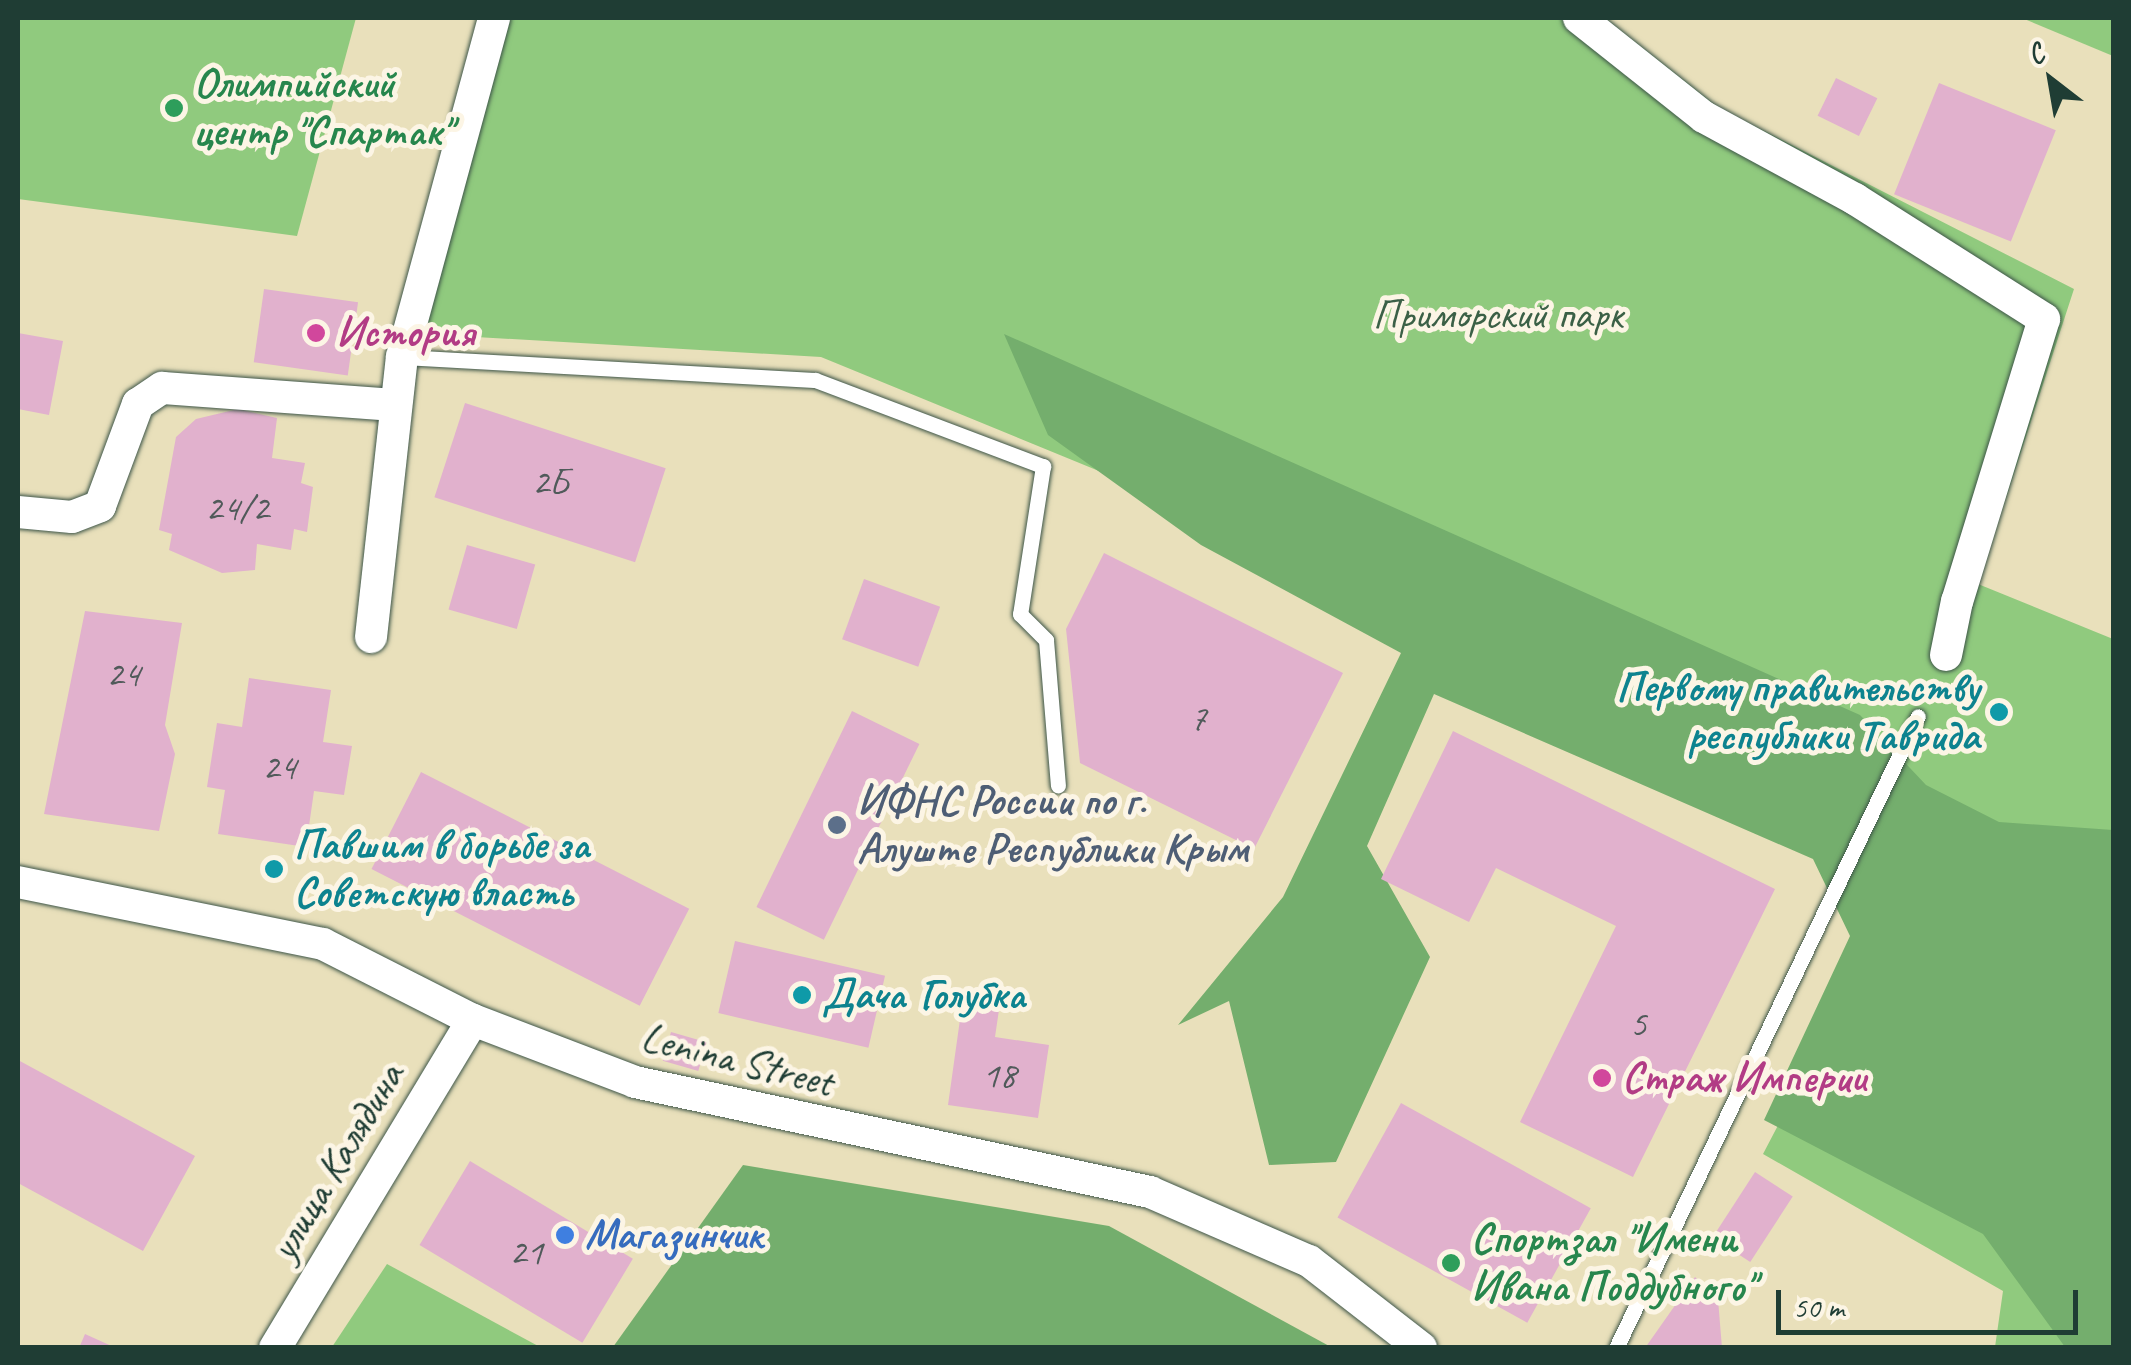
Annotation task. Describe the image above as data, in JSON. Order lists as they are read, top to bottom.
{
  "streets": {
    "street": ["Lenina Street", "улица Калядина"]
  },
  "crossings": [
    ["Lenina Street", "улица Калядина"]
  ],
  "parks": ["Приморский парк"],
  "places": [
    "Олимпийский центр \"Спартак\"",
    "История",
    "Первому правительству республики Таврида",
    "ИФНС России по г. Алуште Республики Крым",
    "Павшим в борьбе за Советскую власть",
    "Дача Голубка",
    "Страж Империи",
    "Магазинчик",
    "Спортзал \"Имени Ивана Поддубного\""
  ],
  "house_numbers": [
    "2Б",
    "24/2",
    "24",
    "7",
    "24",
    "5",
    "18",
    "21"
  ],
  "scale_bar": "50 m",
  "north": "top left"
}
